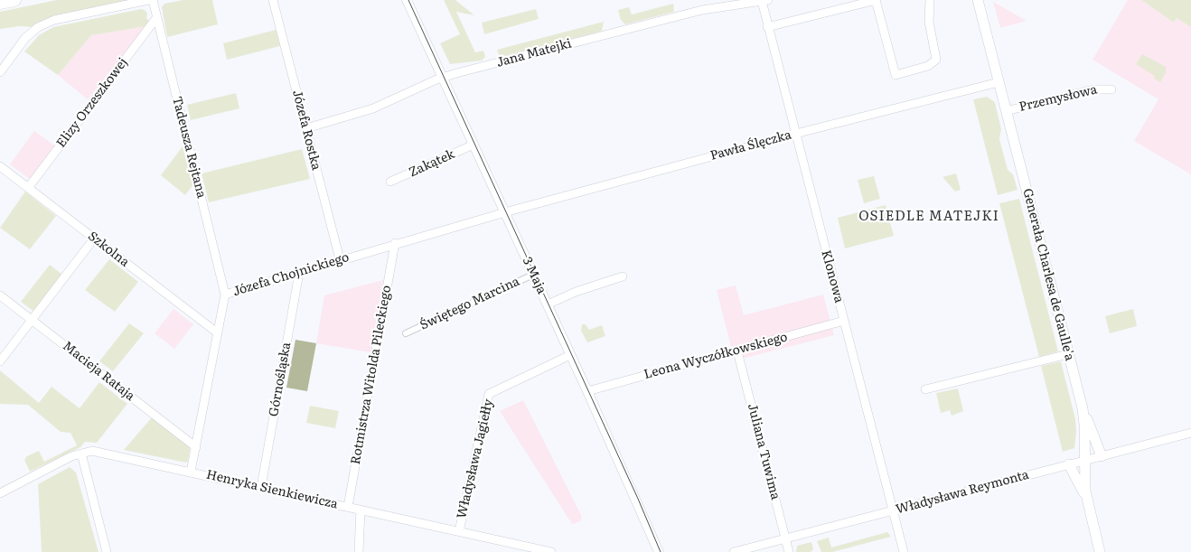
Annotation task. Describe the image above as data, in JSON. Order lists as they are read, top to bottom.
{
  "streets": {
    "main road": ["Generała Charlesa de Gaulle'a"],
    "street": [
      "Jana Matejki",
      "Przemysłowa",
      "Elizy Orzeszkowej",
      "Józefa Rostka",
      "Pawła Ślęczka",
      "Tadeusza Rejtana",
      "Zakątek",
      "Szkolna",
      "Józefa Chojnickiego",
      "3 Maja",
      "Klonowa",
      "Świętego Marcina",
      "Leona Wyczółkowskiego",
      "Macieja Rataja",
      "Rotmistrza Witolda Pileckiego",
      "Górnośląska",
      "Juliana Tuwima",
      "Władysława Jagiełły",
      "Henryka Sienkiewicza",
      "Władysława Reymonta"
    ]
  },
  "crossings": [
    ["Jana Matejki", "Józefa Rostka"],
    ["Jana Matejki", "3 Maja"],
    ["Jana Matejki", "Klonowa"],
    ["Przemysłowa", "Generała Charlesa de Gaulle'a"],
    ["Elizy Orzeszkowej", "Tadeusza Rejtana"],
    ["Elizy Orzeszkowej", "Szkolna"],
    ["Józefa Rostka", "Józefa Chojnickiego"],
    ["Pawła Ślęczka", "Józefa Chojnickiego"],
    ["Pawła Ślęczka", "Generała Charlesa de Gaulle'a"],
    ["Pawła Ślęczka", "3 Maja"],
    ["Pawła Ślęczka", "Klonowa"],
    ["Tadeusza Rejtana", "Józefa Chojnickiego"],
    ["Zakątek", "3 Maja"],
    ["Szkolna", "Józefa Chojnickiego"],
    ["Józefa Chojnickiego", "3 Maja"],
    ["Józefa Chojnickiego", "Macieja Rataja"],
    ["Józefa Chojnickiego", "Rotmistrza Witolda Pileckiego"],
    ["Józefa Chojnickiego", "Górnośląska"],
    ["Józefa Chojnickiego", "Henryka Sienkiewicza"],
    ["Generała Charlesa de Gaulle'a", "Władysława Reymonta"],
    ["3 Maja", "Świętego Marcina"],
    ["3 Maja", "Leona Wyczółkowskiego"],
    ["3 Maja", "Władysława Jagiełły"],
    ["Klonowa", "Leona Wyczółkowskiego"],
    ["Klonowa", "Władysława Reymonta"],
    ["Leona Wyczółkowskiego", "Juliana Tuwima"],
    ["Rotmistrza Witolda Pileckiego", "Henryka Sienkiewicza"],
    ["Górnośląska", "Henryka Sienkiewicza"],
    ["Juliana Tuwima", "Władysława Reymonta"],
    ["Władysława Jagiełły", "Henryka Sienkiewicza"]
  ],
  "districts": ["OSIEDLE MATEJKI"]
}
